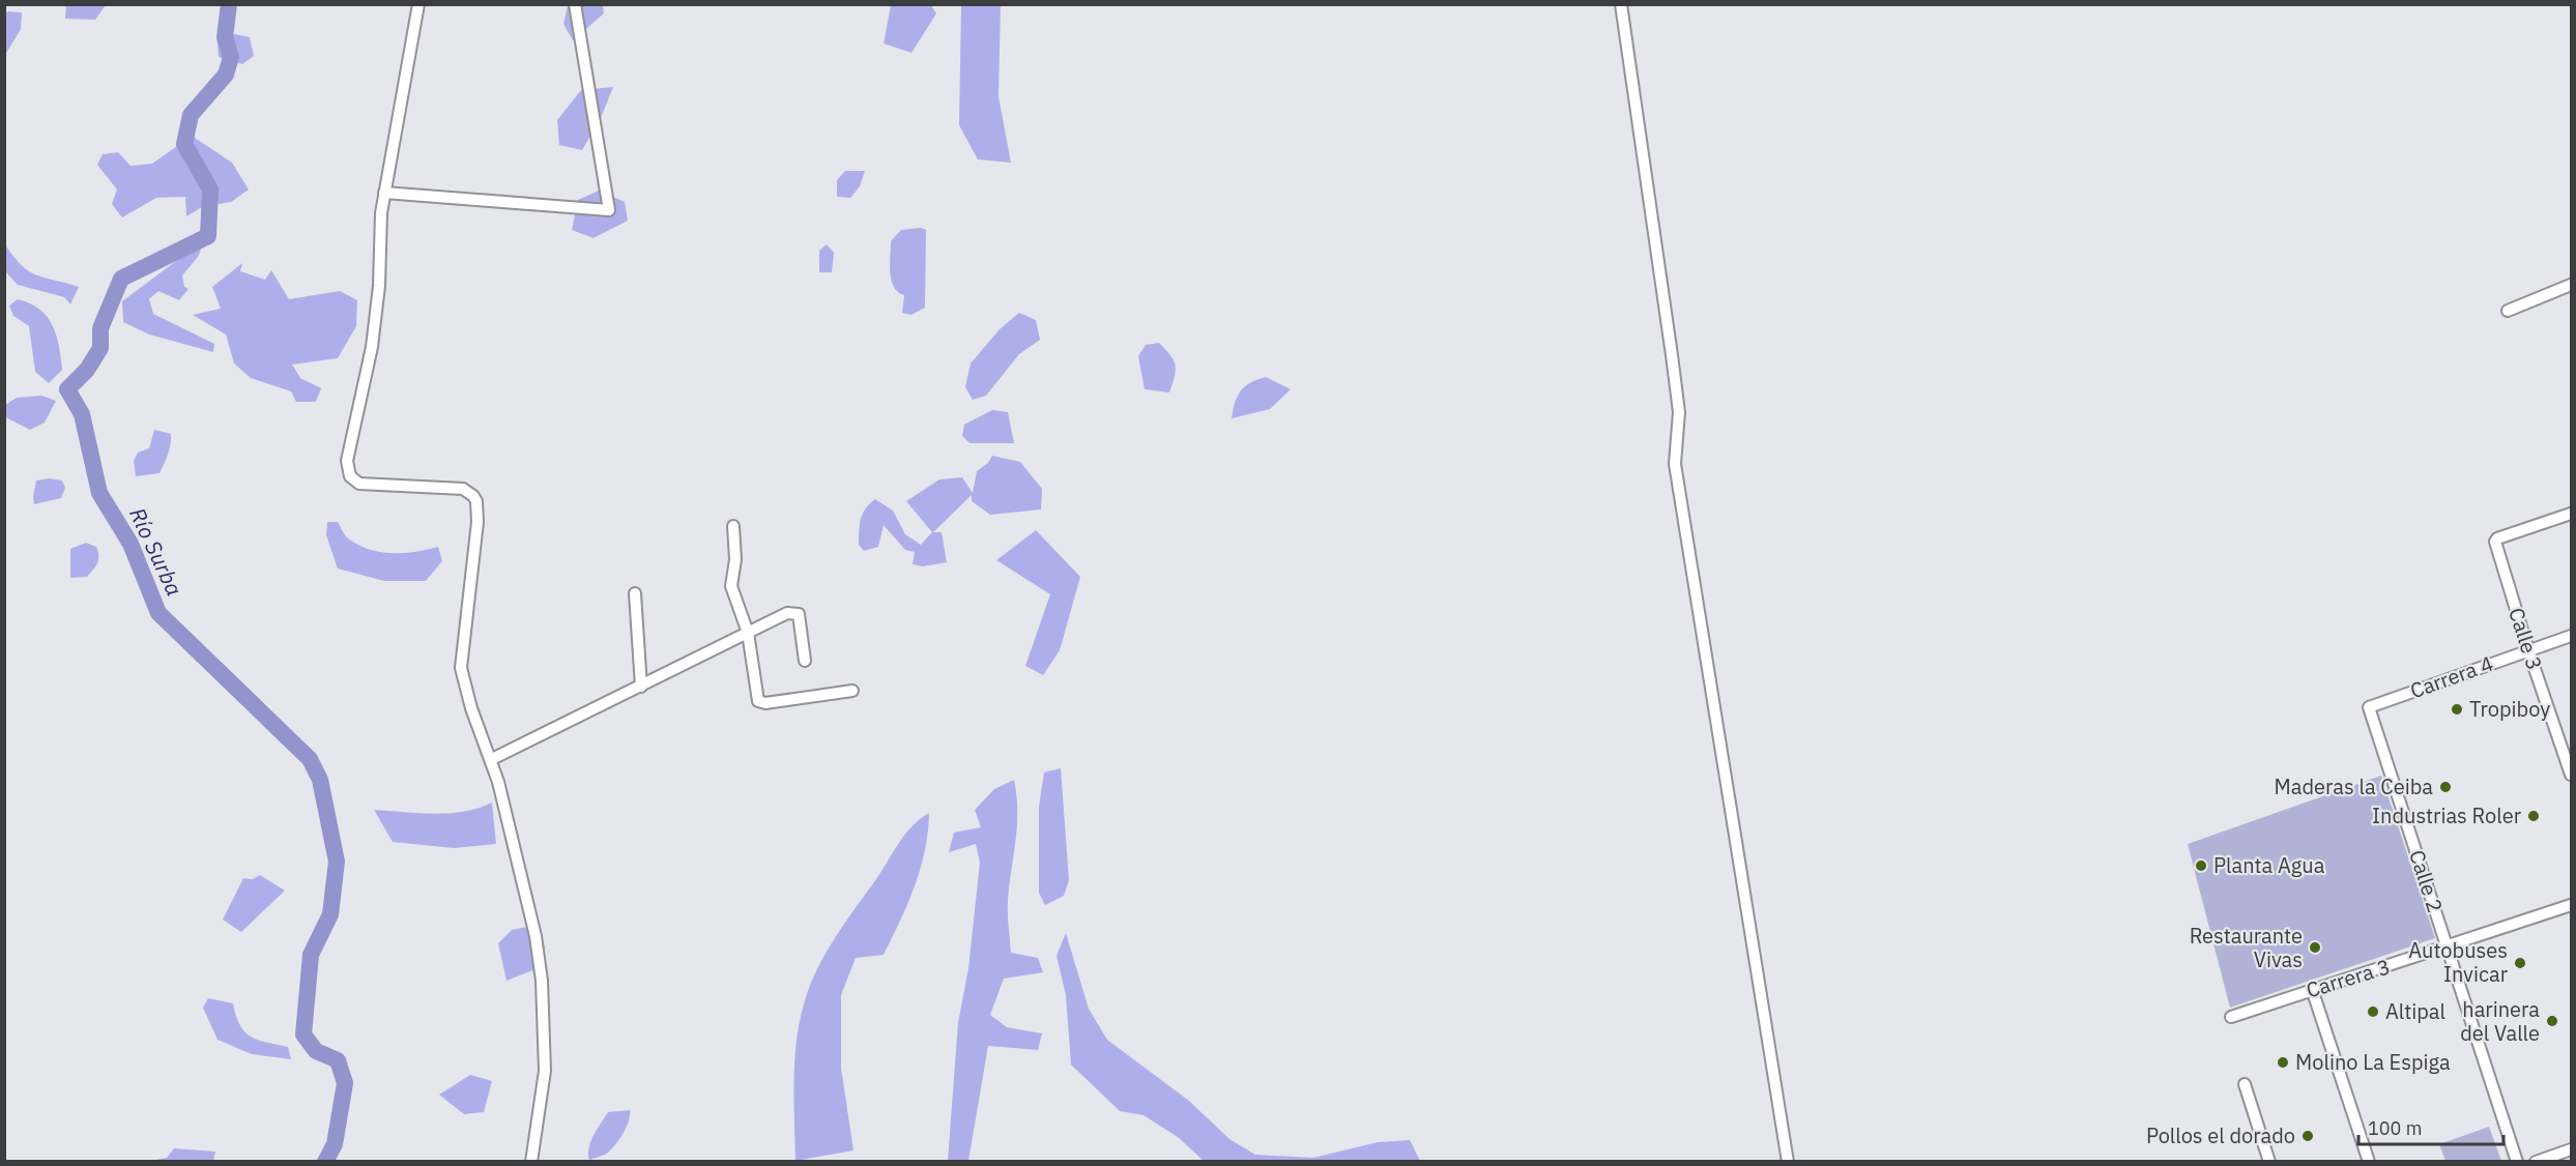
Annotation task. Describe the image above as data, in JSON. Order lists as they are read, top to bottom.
{
  "streets": {
    "street": [
      "Calle 3",
      "Carrera 4",
      "Calle 2",
      "Carrera 3"
    ]
  },
  "crossings": [
    ["Calle 3", "Carrera 4"],
    ["Carrera 4", "Calle 2"],
    ["Calle 2", "Carrera 3"]
  ],
  "water": ["Río Surba"],
  "places": [
    "Tropiboy",
    "Maderas la Ceiba",
    "Industrias Roler",
    "Planta Agua",
    "Restaurante Vivas",
    "Autobuses Invicar",
    "Altipal",
    "harinera del Valle",
    "Molino La Espiga",
    "Pollos el dorado"
  ],
  "scale_bar": "100 m"
}
